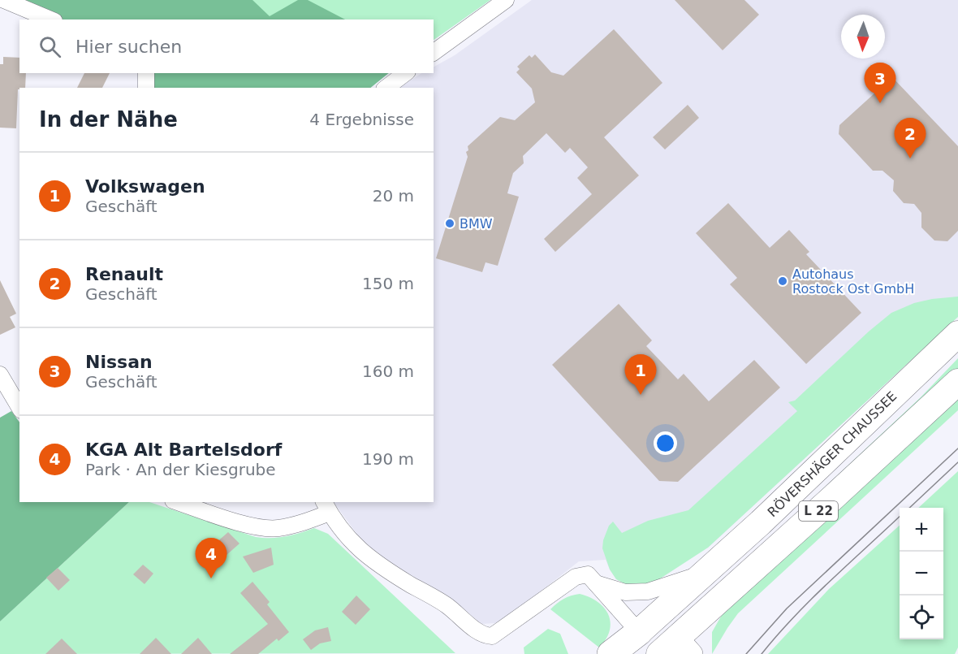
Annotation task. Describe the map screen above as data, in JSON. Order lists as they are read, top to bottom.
{
  "streets": {
    "highway": ["RÖVERSHÄGER CHAUSSEE", "L 22"]
  },
  "crossings": [
    ["RÖVERSHÄGER CHAUSSEE", "L 22"]
  ],
  "places": ["BMW", "Autohaus Rostock Ost GmbH"],
  "north": "bottom",
  "page": {
    "search": "Hier suchen",
    "pins": [
      "3",
      "2",
      "1",
      "4"
    ],
    "heading": ["In der Nähe", "4 Ergebnisse"],
    "list": [
      {
        "mark": "1",
        "name": "Volkswagen",
        "note": "Geschäft",
        "value": "20 m"
      },
      {
        "mark": "2",
        "name": "Renault",
        "note": "Geschäft",
        "value": "150 m"
      },
      {
        "mark": "3",
        "name": "Nissan",
        "note": "Geschäft",
        "value": "160 m"
      },
      {
        "mark": "4",
        "name": "KGA Alt Bartelsdorf",
        "note": "Park · An der Kiesgrube",
        "value": "190 m"
      }
    ],
    "map_buttons": ["+", "−"]
  }
}
